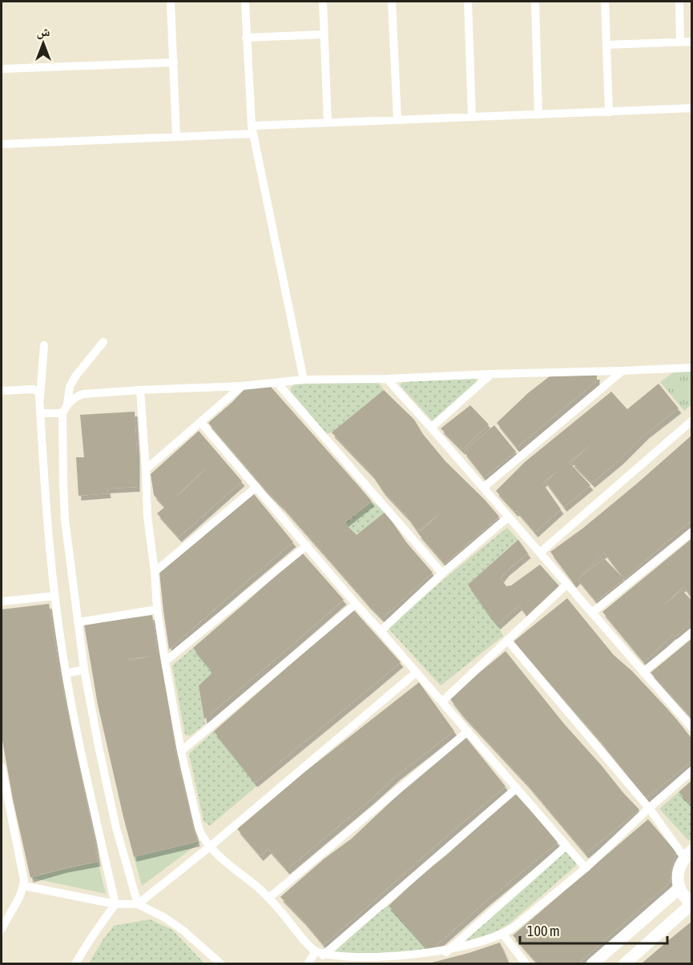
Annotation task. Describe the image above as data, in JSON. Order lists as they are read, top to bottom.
{
  "scale_bar": "100 m",
  "north": "top"
}
